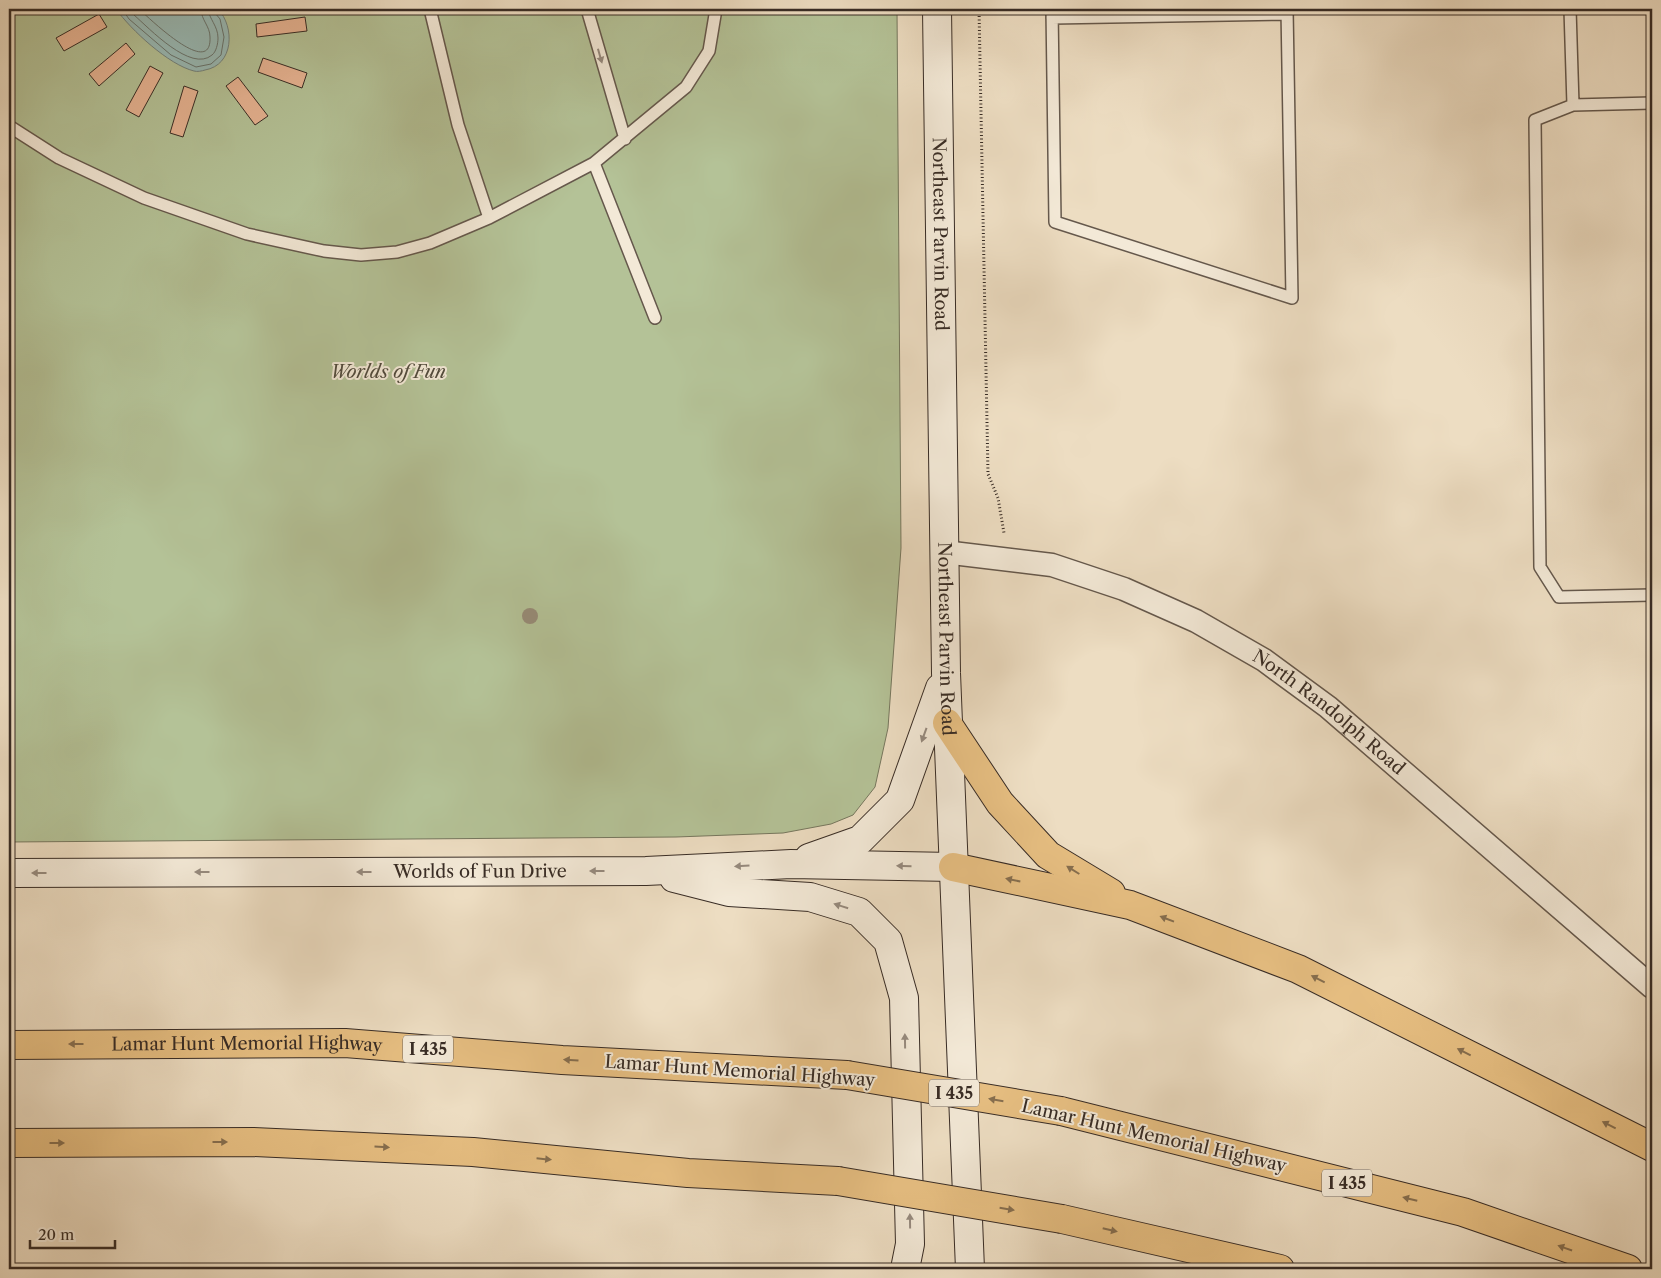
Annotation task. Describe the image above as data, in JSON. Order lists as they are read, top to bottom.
{
  "streets": {
    "highway": ["Lamar Hunt Memorial Highway", "I 435"],
    "main road": ["Northeast Parvin Road", "Worlds of Fun Drive"],
    "street": ["North Randolph Road"]
  },
  "crossings": [
    ["Northeast Parvin Road", "North Randolph Road"],
    ["Northeast Parvin Road", "Worlds of Fun Drive"]
  ],
  "one_way": ["Worlds of Fun Drive"],
  "parks": ["Worlds of Fun"],
  "scale_bar": "20 m"
}
